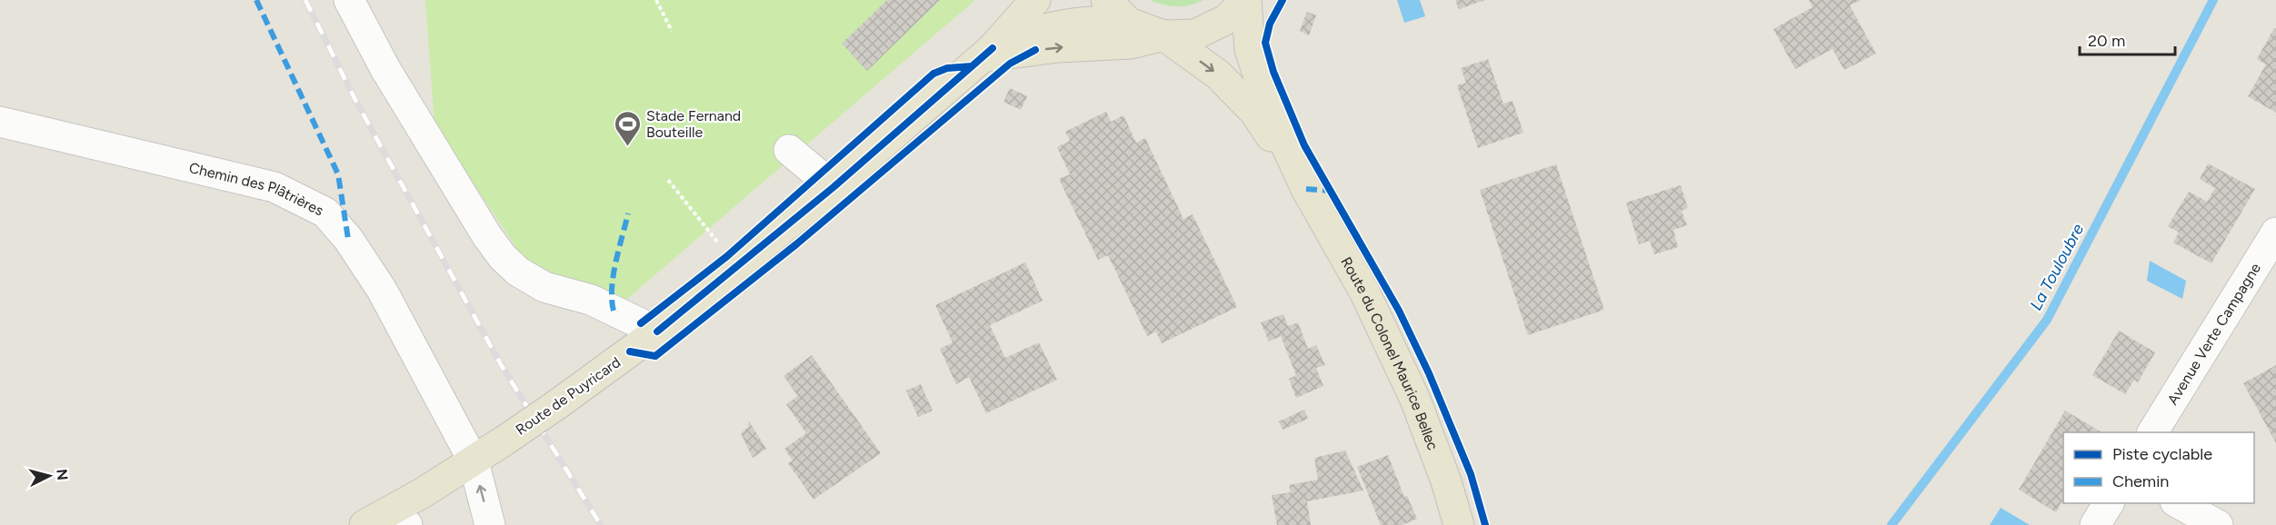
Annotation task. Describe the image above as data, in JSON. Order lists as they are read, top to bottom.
{
  "streets": {
    "main road": ["Route du Colonel Maurice Bellec", "Route de Puyricard"],
    "street": ["Chemin des Plâtrières", "Avenue Verte Campagne"]
  },
  "crossings": [
    ["Chemin des Plâtrières", "Route de Puyricard"]
  ],
  "water": ["La Touloubre"],
  "places": {
    "sports": ["Stade Fernand Bouteille"]
  },
  "legend": ["Piste cyclable", "Chemin"],
  "scale_bar": "20 m",
  "north": "right"
}
